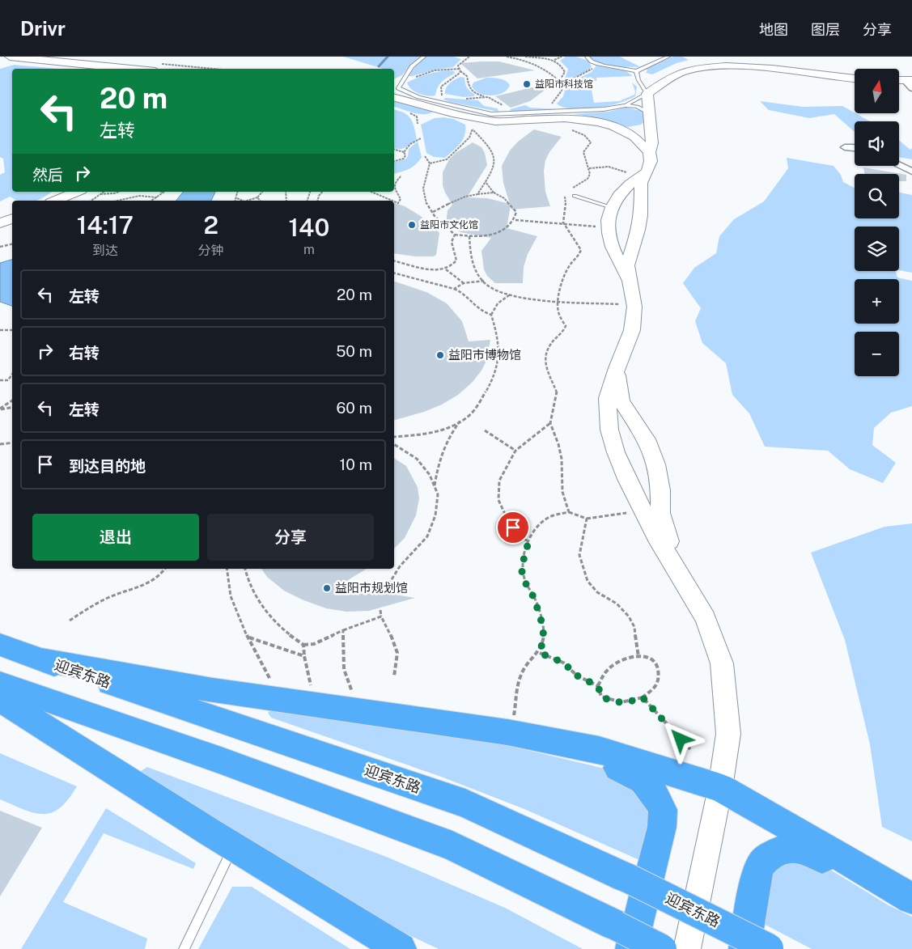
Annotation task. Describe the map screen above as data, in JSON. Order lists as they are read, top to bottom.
{
  "streets": {
    "highway": ["迎宾东路"]
  },
  "places": [
    "益阳市科技馆",
    "益阳市文化馆",
    "益阳市博物馆",
    "益阳市规划馆"
  ],
  "north": "top",
  "page": {
    "header": "Drivr",
    "nav": ["地图", "图层", "分享"],
    "map_buttons": ["+", "−"],
    "turn": ["20 m", "左转"],
    "then": "然后",
    "eta": [
      "14:17",
      "到达",
      "2",
      "分钟",
      "140",
      "m"
    ],
    "list": [
      {
        "name": "左转",
        "value": "20 m"
      },
      {
        "name": "右转",
        "value": "50 m"
      },
      {
        "name": "左转",
        "value": "60 m"
      },
      {
        "name": "到达目的地",
        "value": "10 m"
      }
    ],
    "buttons": ["退出", "分享"]
  }
}
